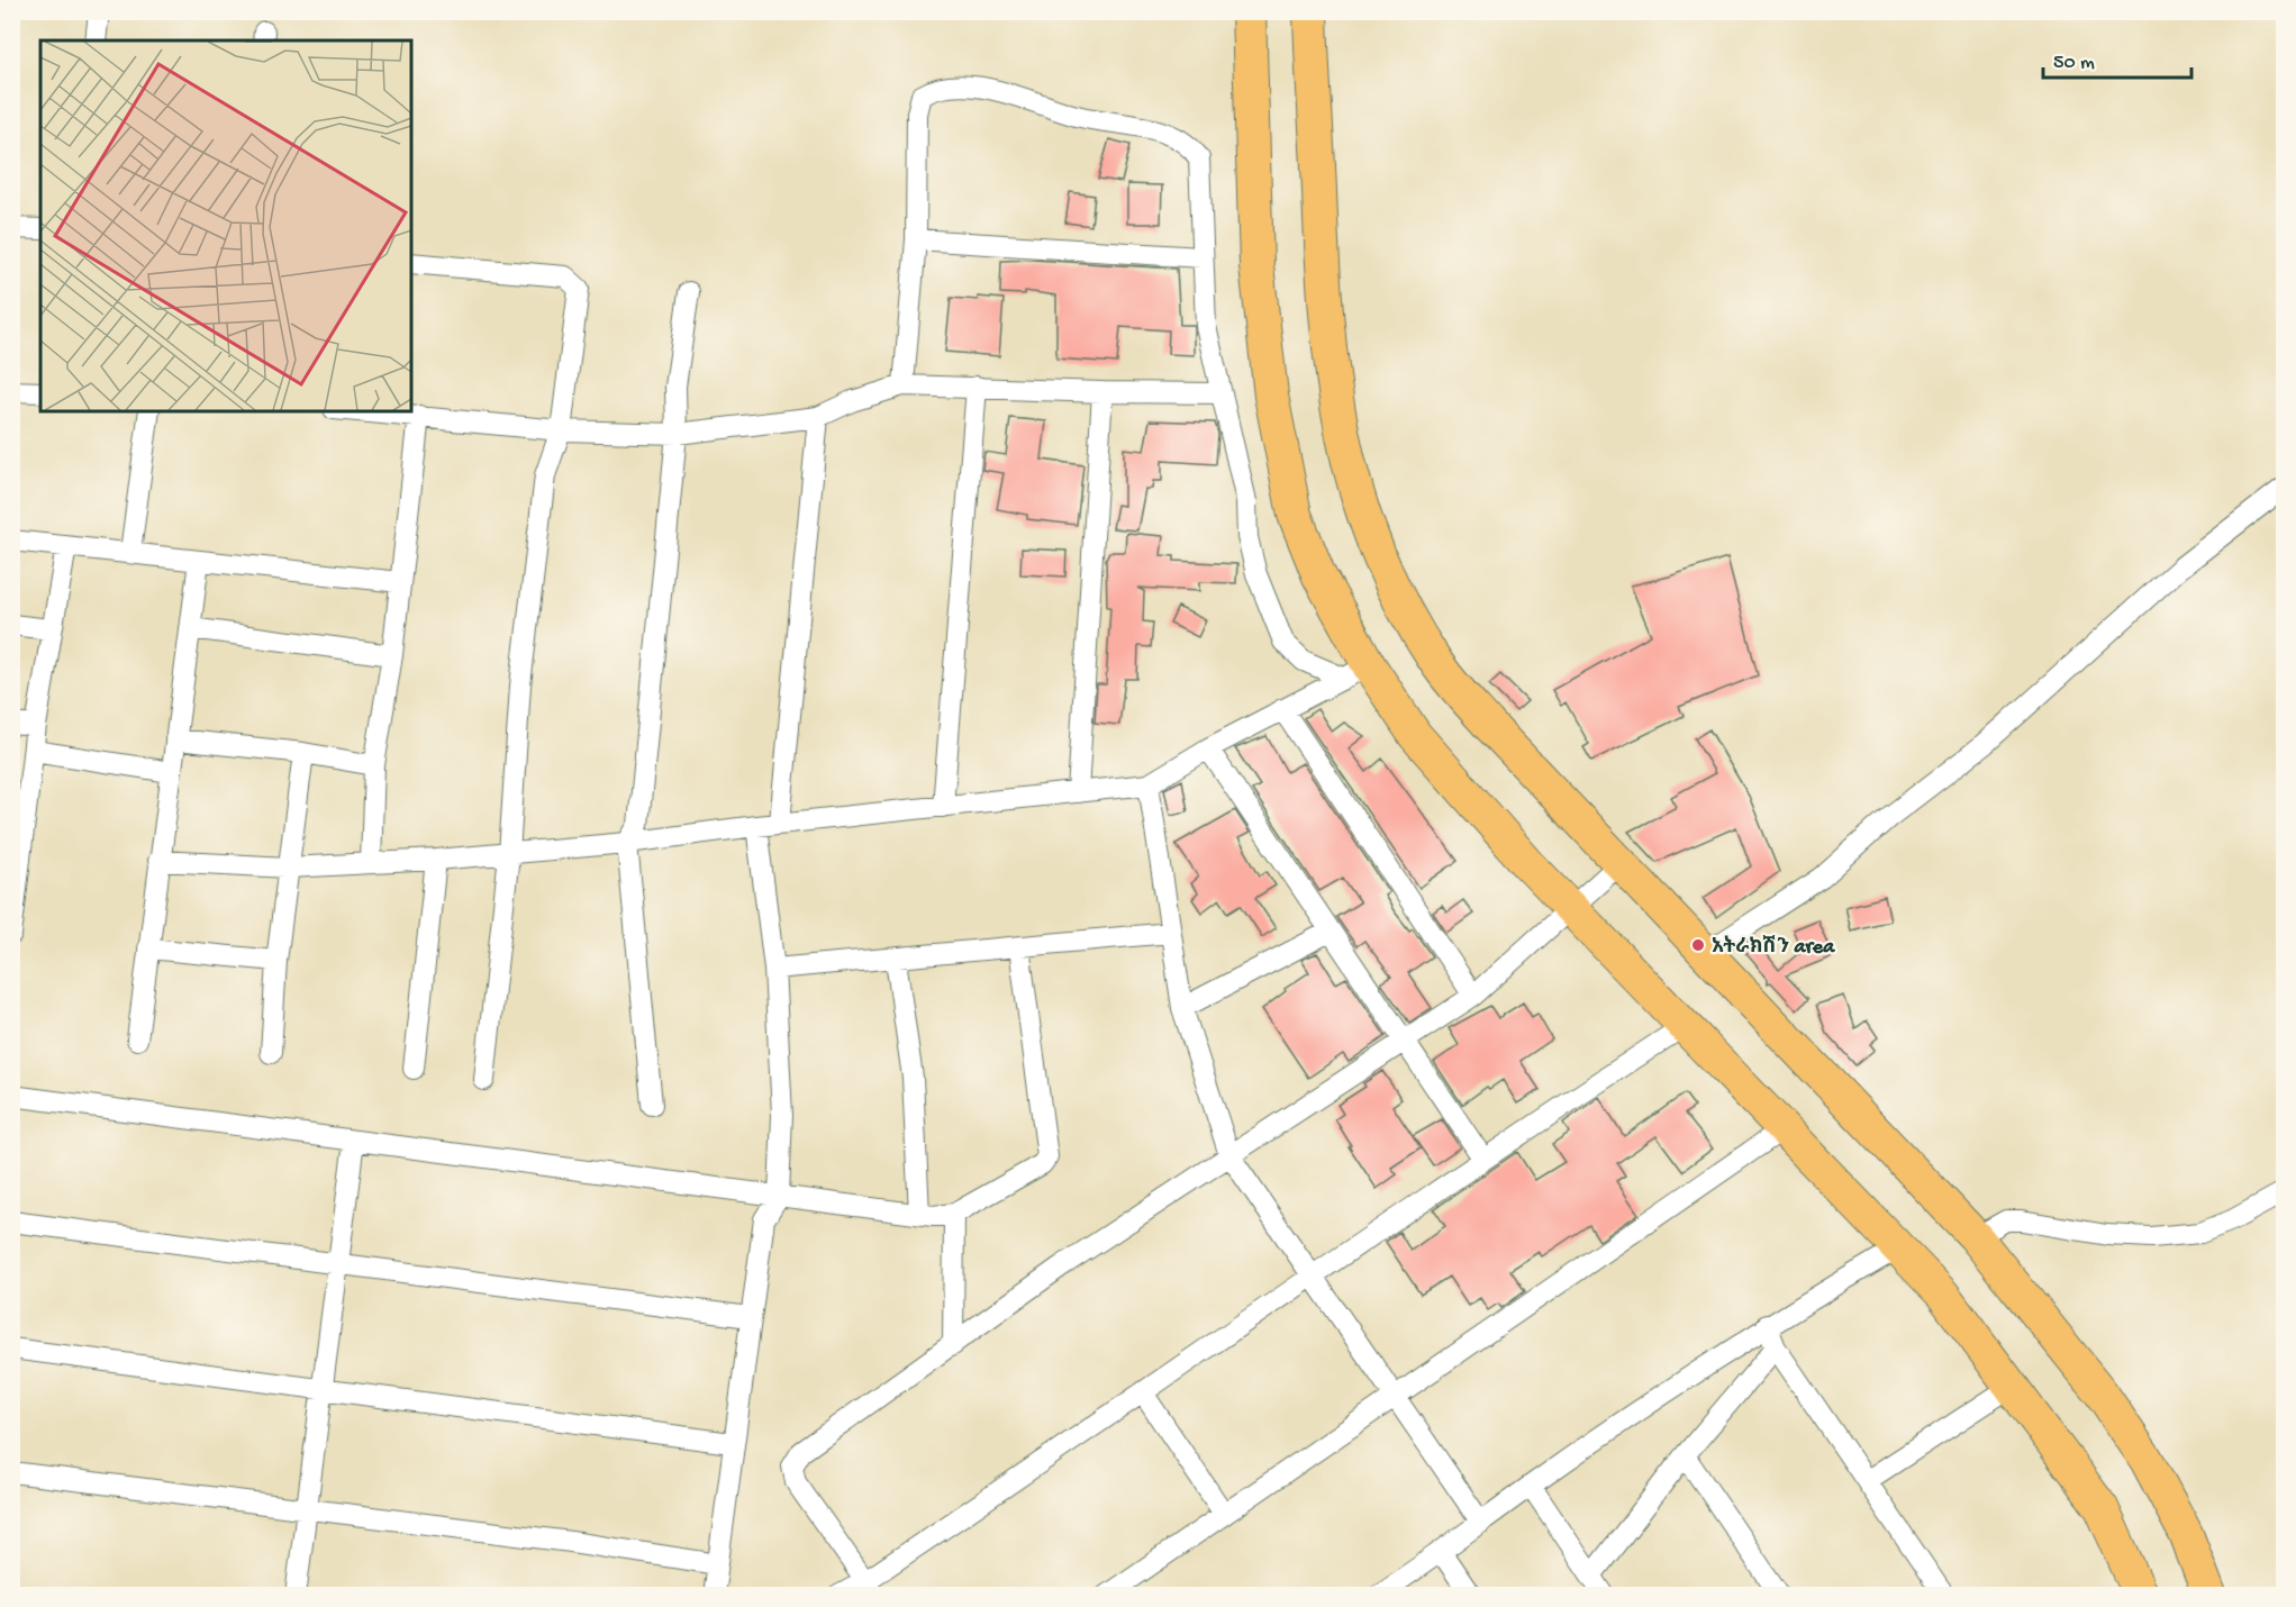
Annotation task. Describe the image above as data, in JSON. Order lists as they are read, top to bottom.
{
  "places": ["አትራክሽን area"],
  "scale_bar": "50 m"
}
